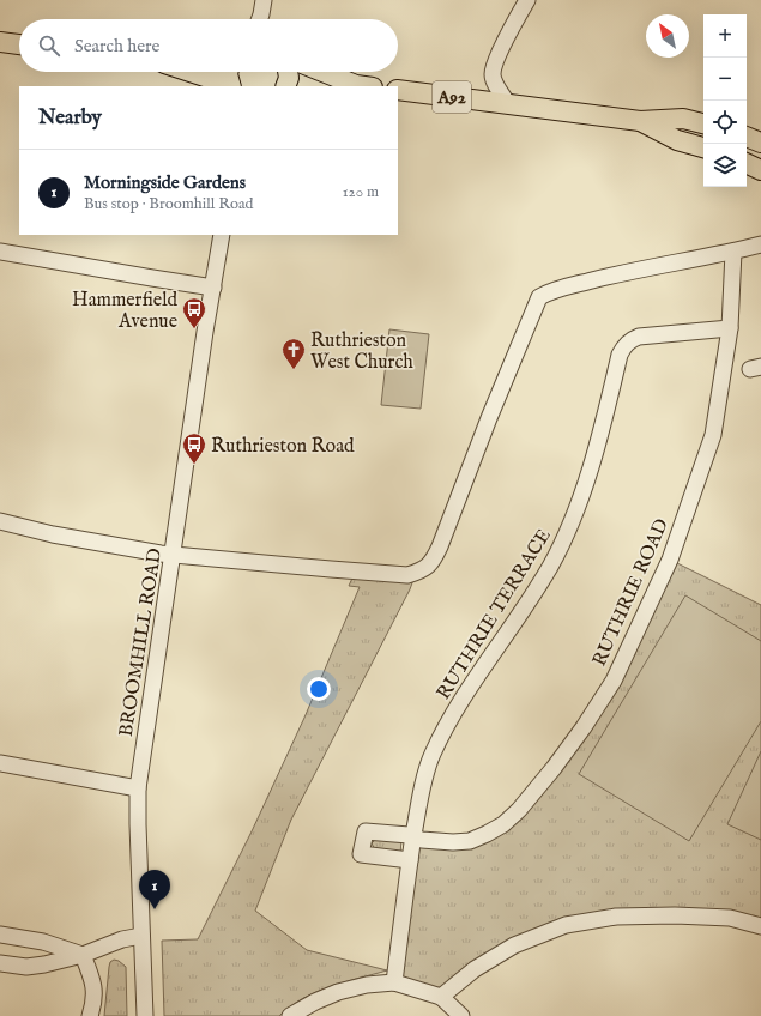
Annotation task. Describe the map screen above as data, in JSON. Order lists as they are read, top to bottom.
{
  "streets": {
    "main road": ["A92"],
    "street": ["RUTHRIE ROAD", "RUTHRIE TERRACE", "BROOMHILL ROAD"]
  },
  "crossings": [
    ["RUTHRIE ROAD", "RUTHRIE TERRACE"]
  ],
  "places": {
    "bus stop": ["Hammerfield Avenue", "Ruthrieston Road"],
    "church": ["Ruthrieston West Church"]
  },
  "north": "top left",
  "page": {
    "map_buttons": ["+", "−"],
    "search": "Search here",
    "heading": "Nearby",
    "list": [
      {
        "mark": "1",
        "name": "Morningside Gardens",
        "note": "Bus stop · Broomhill Road",
        "value": "120 m"
      }
    ],
    "pins": "1"
  }
}
